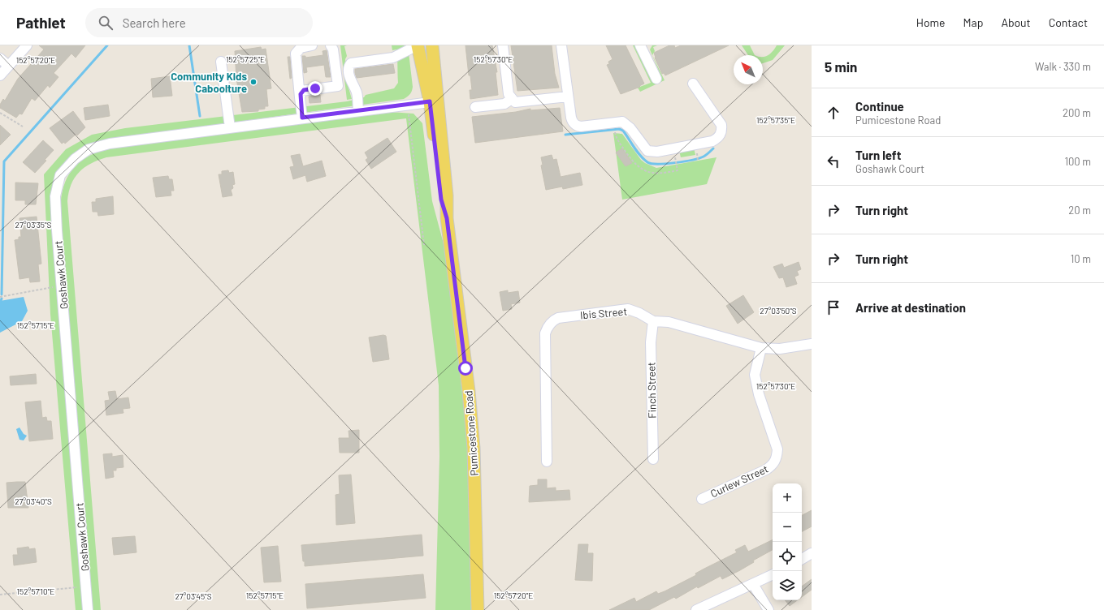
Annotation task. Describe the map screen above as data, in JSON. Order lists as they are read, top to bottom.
{
  "streets": {
    "main road": ["Pumicestone Road"],
    "street": [
      "Goshawk Court",
      "Ibis Street",
      "Finch Street",
      "Curlew Street"
    ]
  },
  "crossings": [
    ["Goshawk Court", "Pumicestone Road"],
    ["Ibis Street", "Finch Street"],
    ["Ibis Street", "Curlew Street"]
  ],
  "places": ["Community Kids Caboolture"],
  "north": "top left",
  "page": {
    "header": "Pathlet",
    "search": "Search here",
    "nav": [
      "Home",
      "Map",
      "About",
      "Contact"
    ],
    "heading": ["5 min", "Walk · 330 m"],
    "list": [
      ["Continue", "Pumicestone Road", "200 m"],
      ["Turn left", "Goshawk Court", "100 m"],
      ["Turn right", "20 m"],
      ["Turn right", "10 m"],
      "Arrive at destination"
    ],
    "map_buttons": ["+", "−"]
  },
  "coordinates": [
    "152°57'25\"E",
    "152°57'30\"E",
    "152°57'20\"E",
    "152°57'35\"E",
    "27°03'35\"S",
    "27°03'50\"S",
    "152°57'15\"E",
    "27°03'40\"S",
    "152°57'10\"E",
    "27°03'45\"S"
  ]
}
